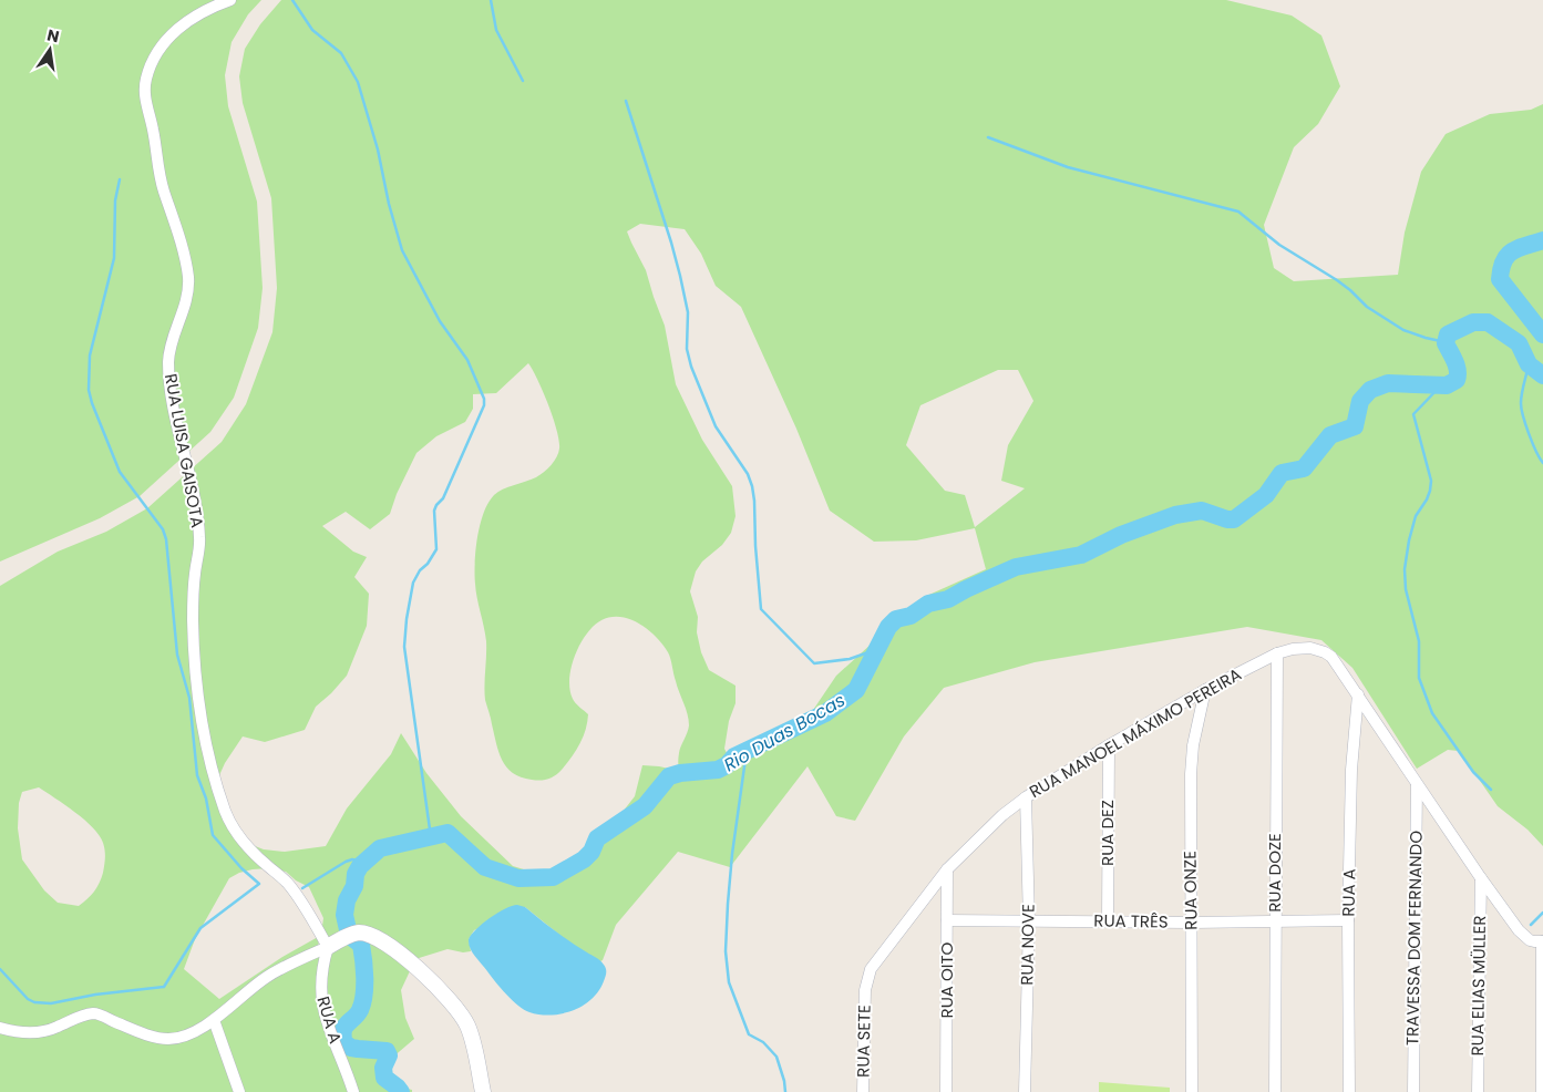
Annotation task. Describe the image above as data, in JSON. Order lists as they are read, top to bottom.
{
  "streets": {
    "street": [
      "RUA LUISA GAISOTA",
      "RUA MANOEL MÁXIMO PEREIRA",
      "RUA DEZ",
      "RUA DOZE",
      "RUA ONZE",
      "RUA A",
      "RUA TRÊS",
      "TRAVESSA DOM FERNANDO",
      "RUA NOVE",
      "RUA OITO",
      "RUA ELIAS MÜLLER",
      "RUA SETE"
    ]
  },
  "crossings": [
    ["RUA LUISA GAISOTA", "RUA A"],
    ["RUA MANOEL MÁXIMO PEREIRA", "RUA DEZ"],
    ["RUA MANOEL MÁXIMO PEREIRA", "RUA DOZE"],
    ["RUA MANOEL MÁXIMO PEREIRA", "RUA ONZE"],
    ["RUA MANOEL MÁXIMO PEREIRA", "RUA A"],
    ["RUA MANOEL MÁXIMO PEREIRA", "TRAVESSA DOM FERNANDO"],
    ["RUA MANOEL MÁXIMO PEREIRA", "RUA NOVE"],
    ["RUA MANOEL MÁXIMO PEREIRA", "RUA OITO"],
    ["RUA MANOEL MÁXIMO PEREIRA", "RUA ELIAS MÜLLER"],
    ["RUA MANOEL MÁXIMO PEREIRA", "RUA SETE"],
    ["RUA DEZ", "RUA TRÊS"],
    ["RUA DOZE", "RUA TRÊS"],
    ["RUA ONZE", "RUA TRÊS"],
    ["RUA A", "RUA TRÊS"],
    ["RUA TRÊS", "RUA NOVE"],
    ["RUA TRÊS", "RUA OITO"]
  ],
  "water": ["Rio Duas Bocas"],
  "north": "top"
}
